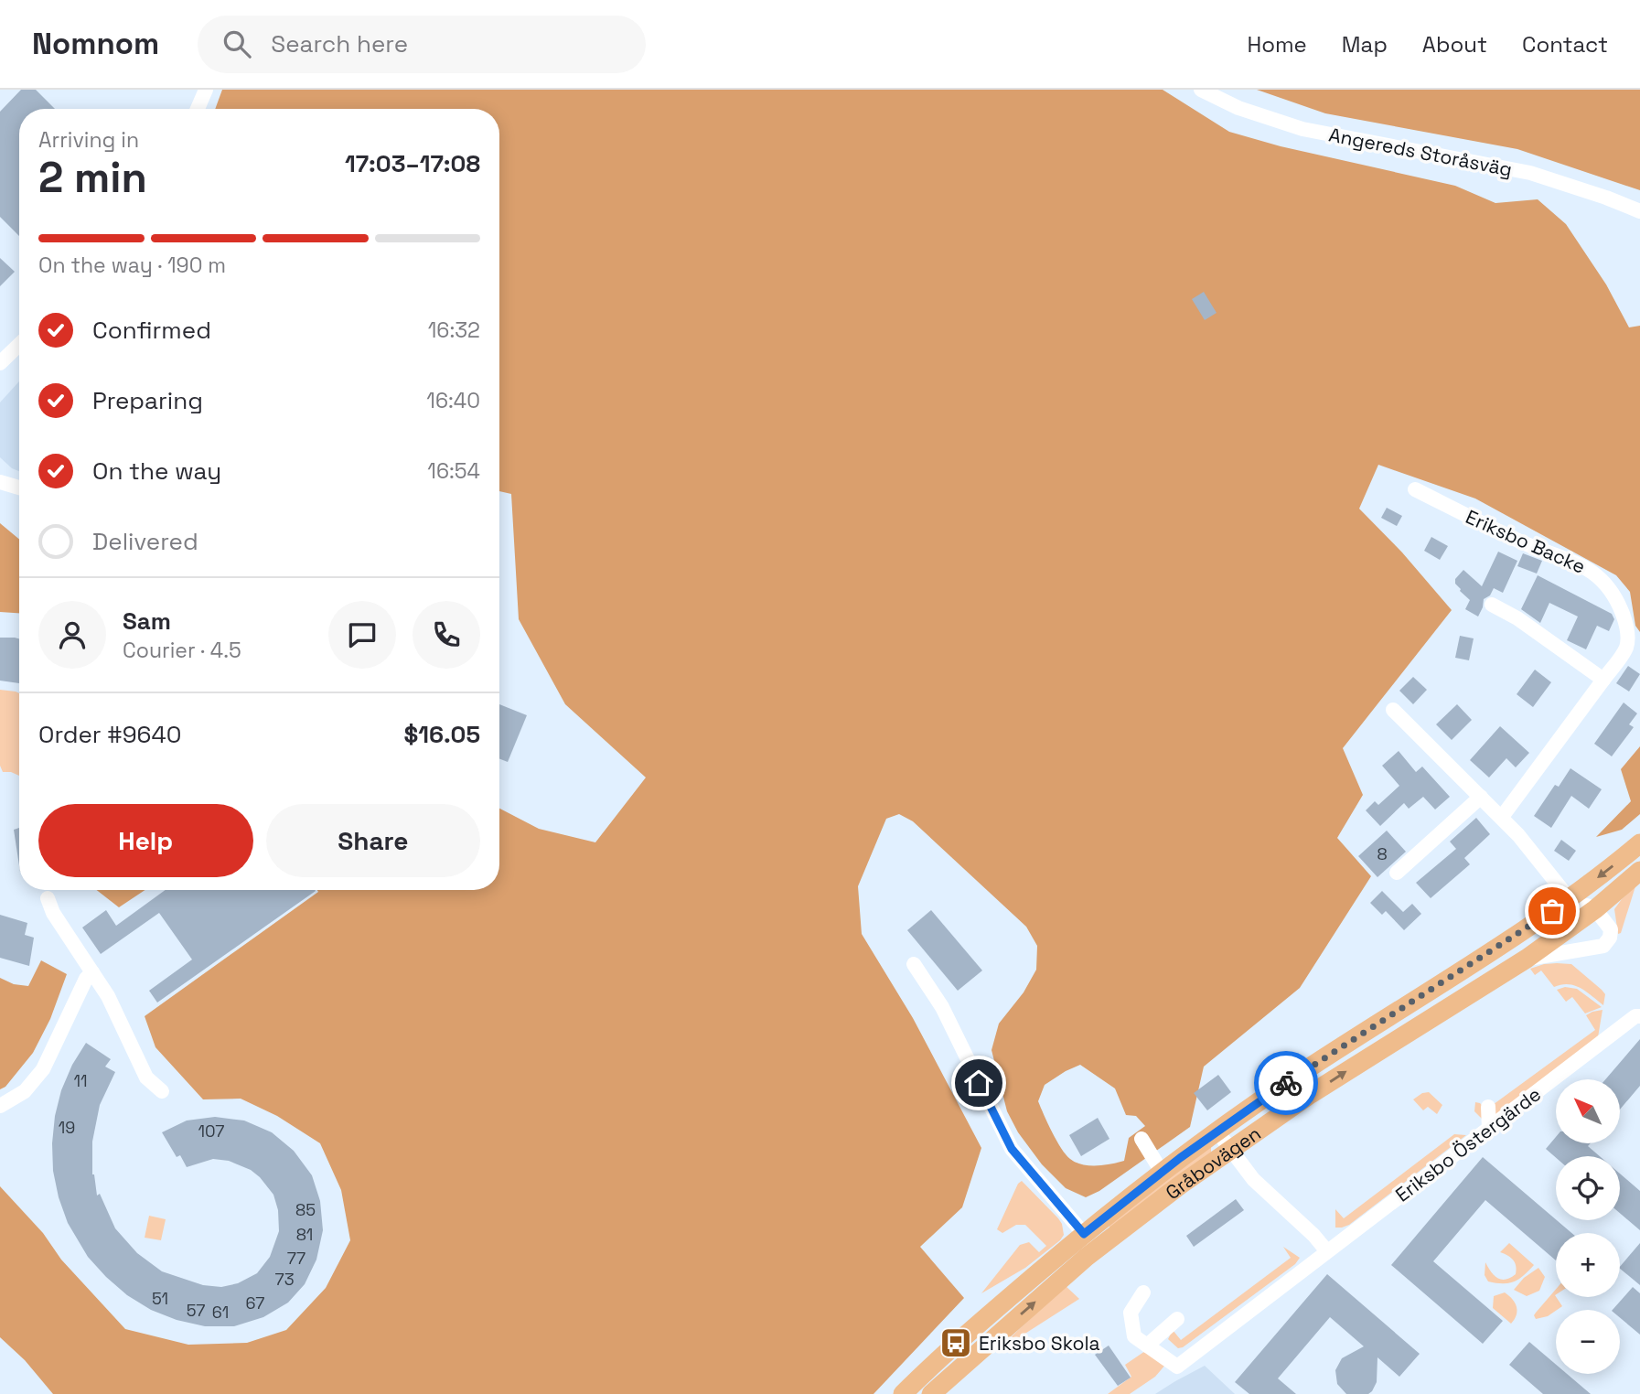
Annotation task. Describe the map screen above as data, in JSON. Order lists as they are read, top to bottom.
{
  "streets": {
    "main road": ["Gråbovägen"],
    "street": ["Angereds Storåsväg", "Eriksbo Backe", "Eriksbo Östergärde"]
  },
  "places": {
    "bus stop": ["Eriksbo Skola"]
  },
  "house_numbers": [
    "8",
    "11",
    "19",
    "107",
    "85",
    "81",
    "77",
    "73",
    "51",
    "67",
    "57",
    "61"
  ],
  "north": "top left",
  "page": {
    "header": "Nomnom",
    "search": "Search here",
    "nav": [
      "Home",
      "Map",
      "About",
      "Contact"
    ],
    "heading": ["2 min", "Arriving in", "17:03–17:08"],
    "panel": [
      "Sam",
      "Courier · 4.5",
      "Order #9640",
      "$16.05"
    ],
    "bar": "On the way · 190 m",
    "list": [
      ["Confirmed", "16:32"],
      ["Preparing", "16:40"],
      ["On the way", "16:54"],
      "Delivered"
    ],
    "buttons": ["Help", "Share"],
    "map_buttons": ["+", "−"]
  }
}
